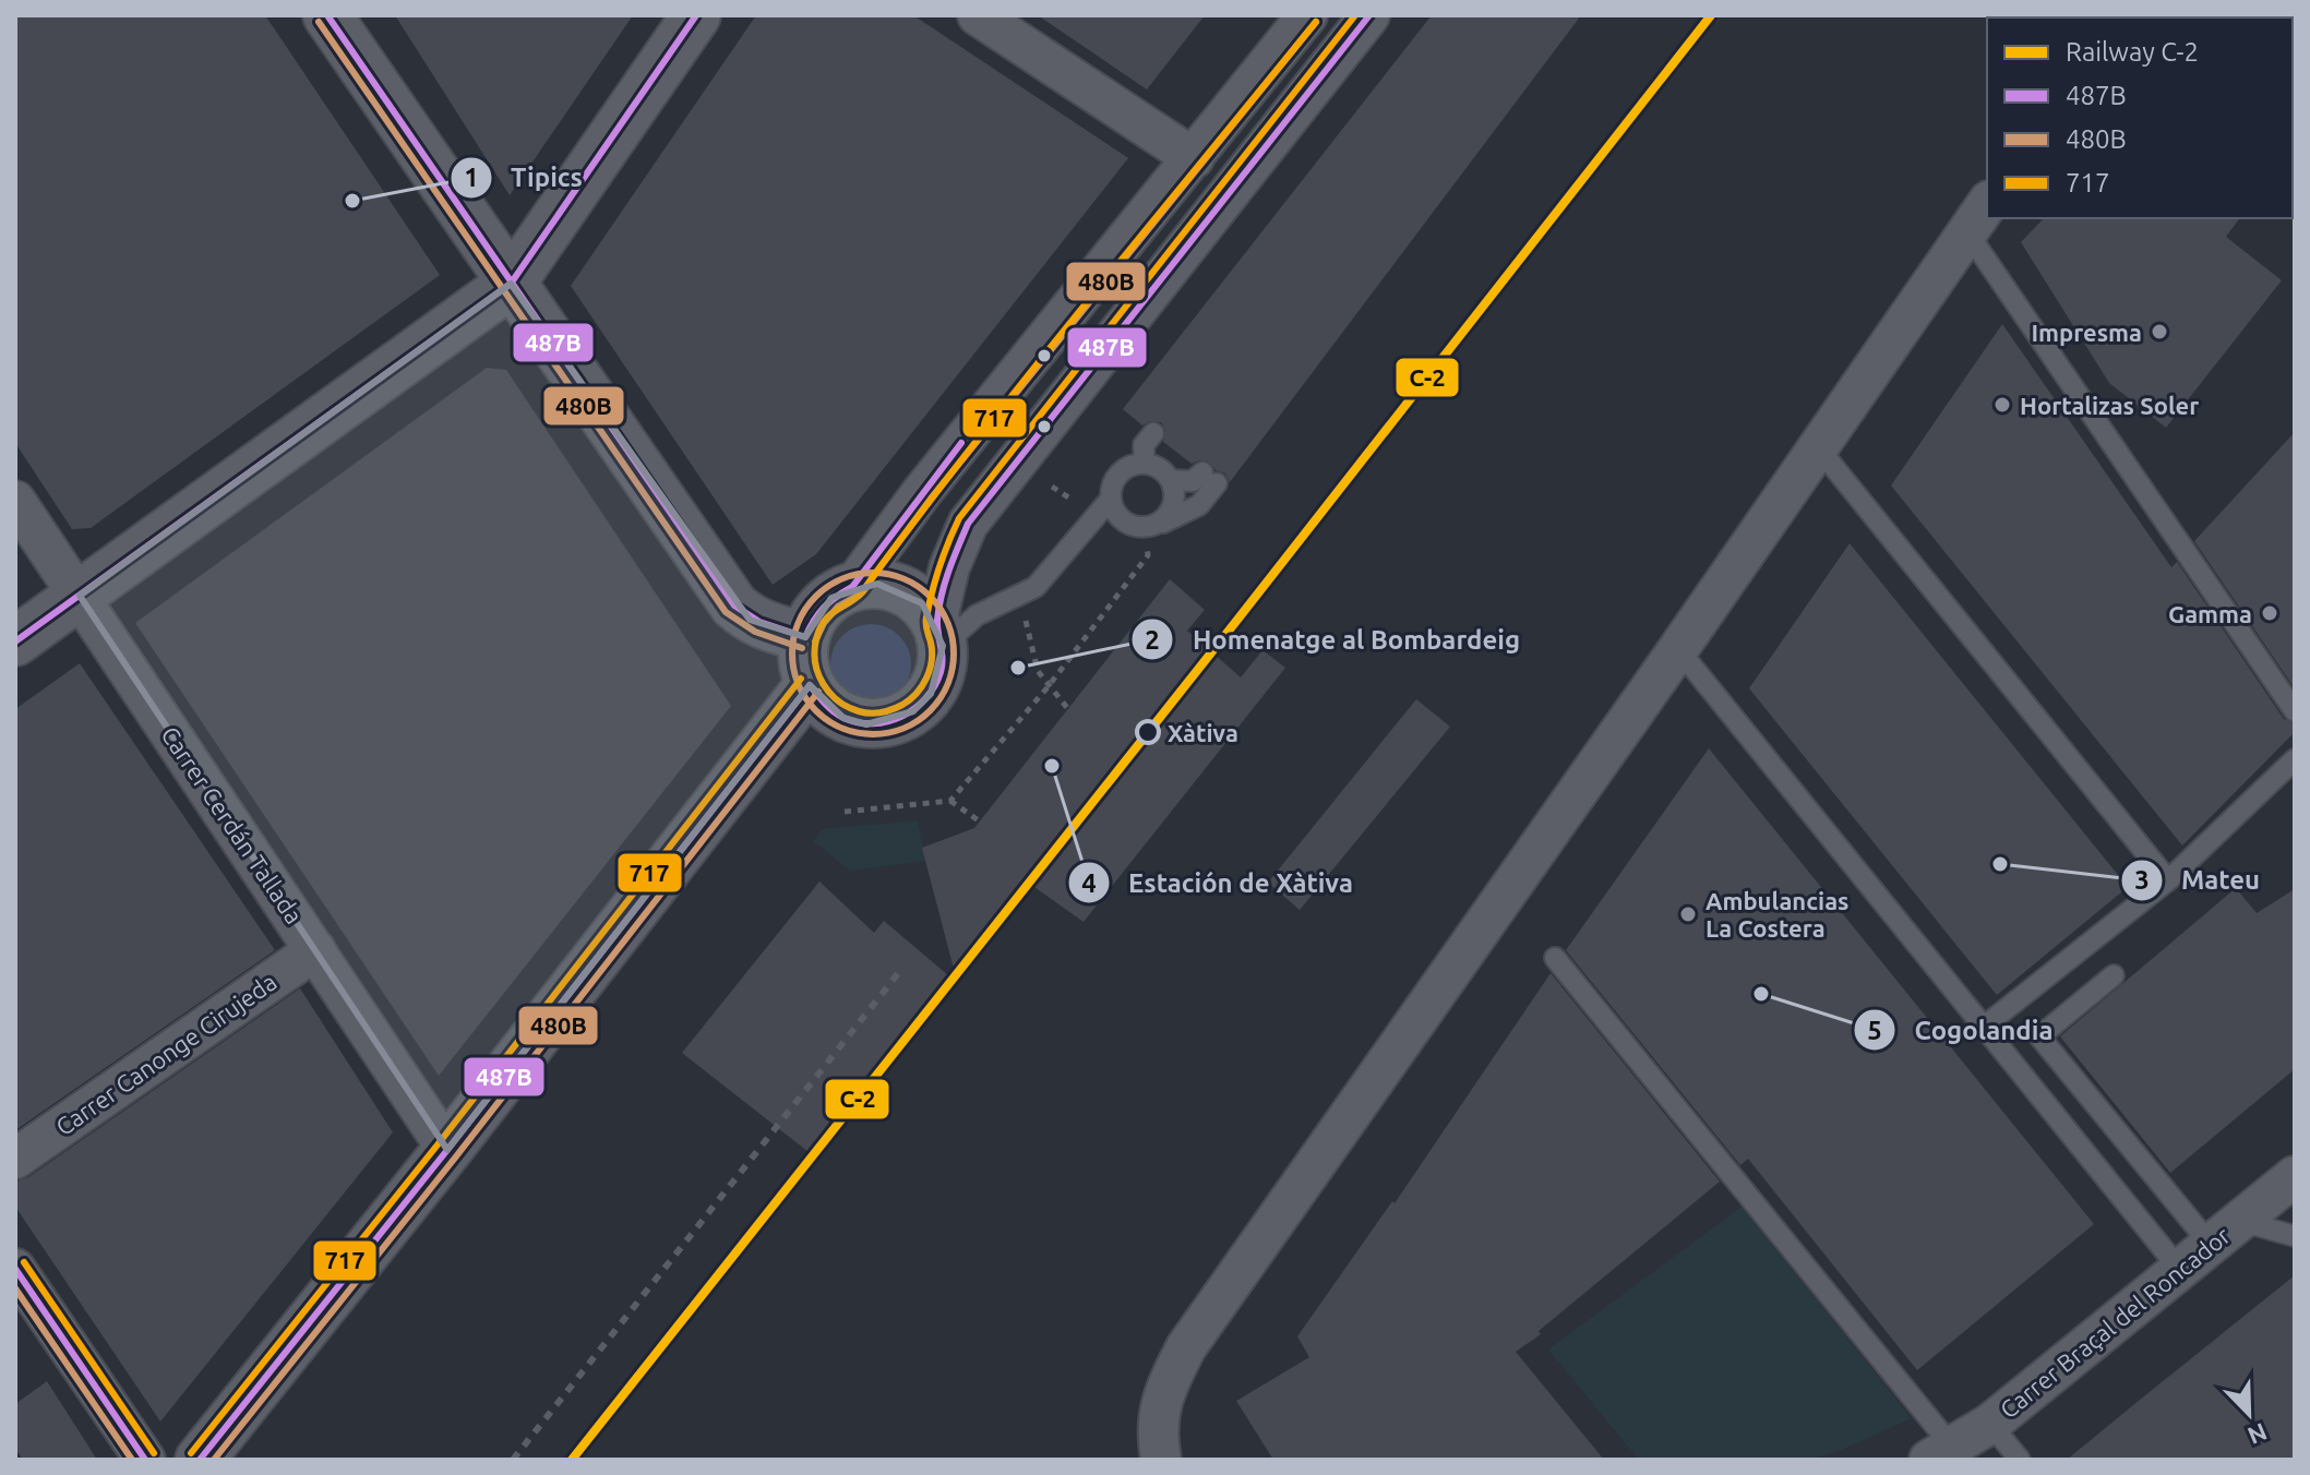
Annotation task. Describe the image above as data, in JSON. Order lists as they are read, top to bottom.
{
  "streets": {
    "street": ["Carrer Cerdán Tallada", "Carrer Canonge Cirujeda", "Carrer Braçal del Roncador"]
  },
  "crossings": [
    ["Carrer Cerdán Tallada", "Carrer Canonge Cirujeda"]
  ],
  "places": [
    "Tipics",
    "Impresma",
    "Hortalizas Soler",
    "Gamma",
    "Homenatge al Bombardeig",
    "Xàtiva",
    "Estación de Xàtiva",
    "Mateu",
    "Ambulancias La Costera",
    "Cogolandia"
  ],
  "lines": [
    "rail line C-2",
    "transit line 487B",
    "transit line 717",
    "transit line 480B"
  ],
  "legend": [
    "Railway C-2",
    "487B",
    "480B",
    "717"
  ],
  "north": "bottom right"
}
